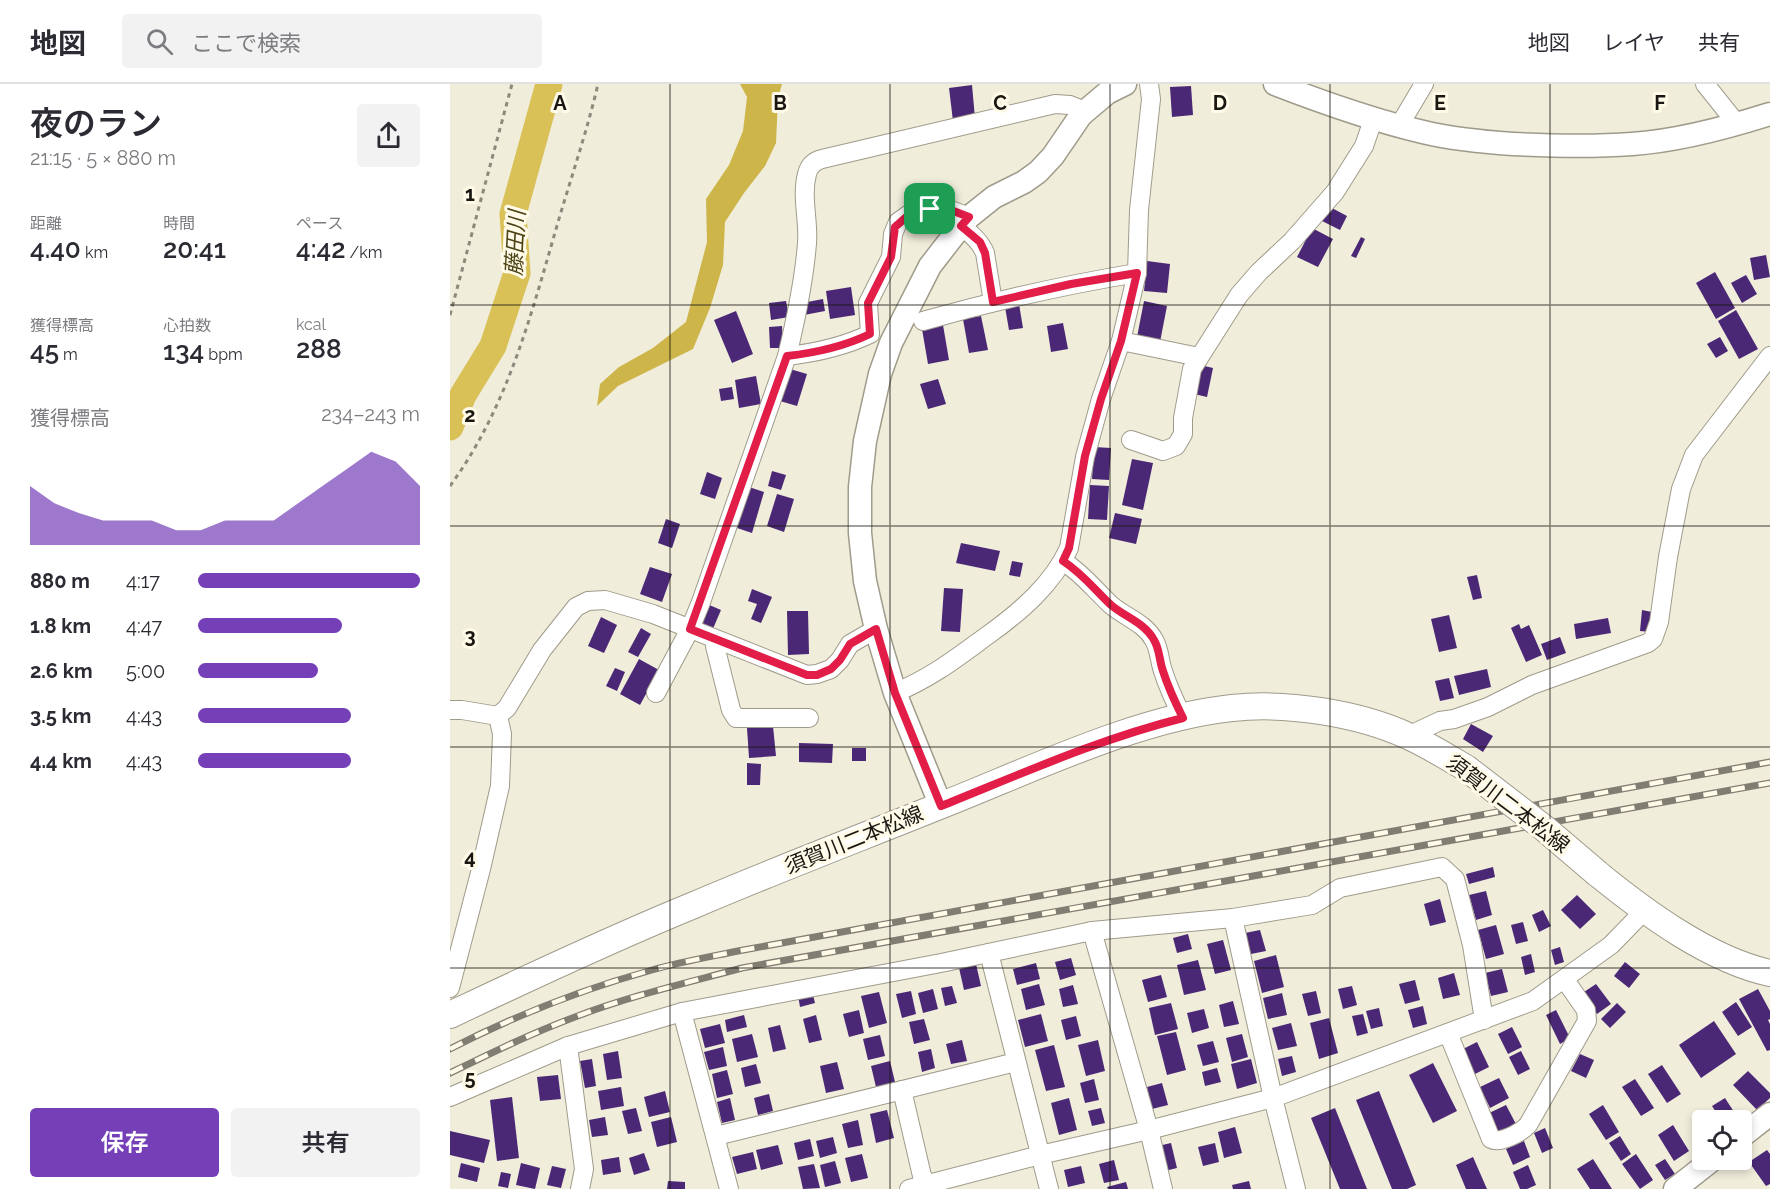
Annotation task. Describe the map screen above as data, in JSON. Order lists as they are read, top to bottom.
{
  "streets": {
    "main road": ["須賀川二本松線"]
  },
  "water": ["藤田川"],
  "page": {
    "header": "地図",
    "search": "ここで検索",
    "nav": ["地図", "レイヤ", "共有"],
    "heading": ["夜のラン", "21:15 · 5 × 880 m"],
    "stats": [
      ["距離", "4.40 km"],
      ["時間", "20:41"],
      ["ペース", "4:42 /km"],
      ["獲得標高", "45 m"],
      ["心拍数", "134 bpm"],
      ["kcal", "288"]
    ],
    "chart": ["獲得標高", "234–243 m"],
    "list": [
      {
        "name": "880 m",
        "note": "4:17"
      },
      {
        "name": "1.8 km",
        "note": "4:47"
      },
      {
        "name": "2.6 km",
        "note": "5:00"
      },
      {
        "name": "3.5 km",
        "note": "4:43"
      },
      {
        "name": "4.4 km",
        "note": "4:43"
      }
    ],
    "buttons": ["保存", "共有"]
  },
  "grid": {
    "columns": [
      "A",
      "B",
      "C",
      "D",
      "E",
      "F"
    ],
    "rows": [
      "1",
      "2",
      "3",
      "4",
      "5"
    ]
  }
}
